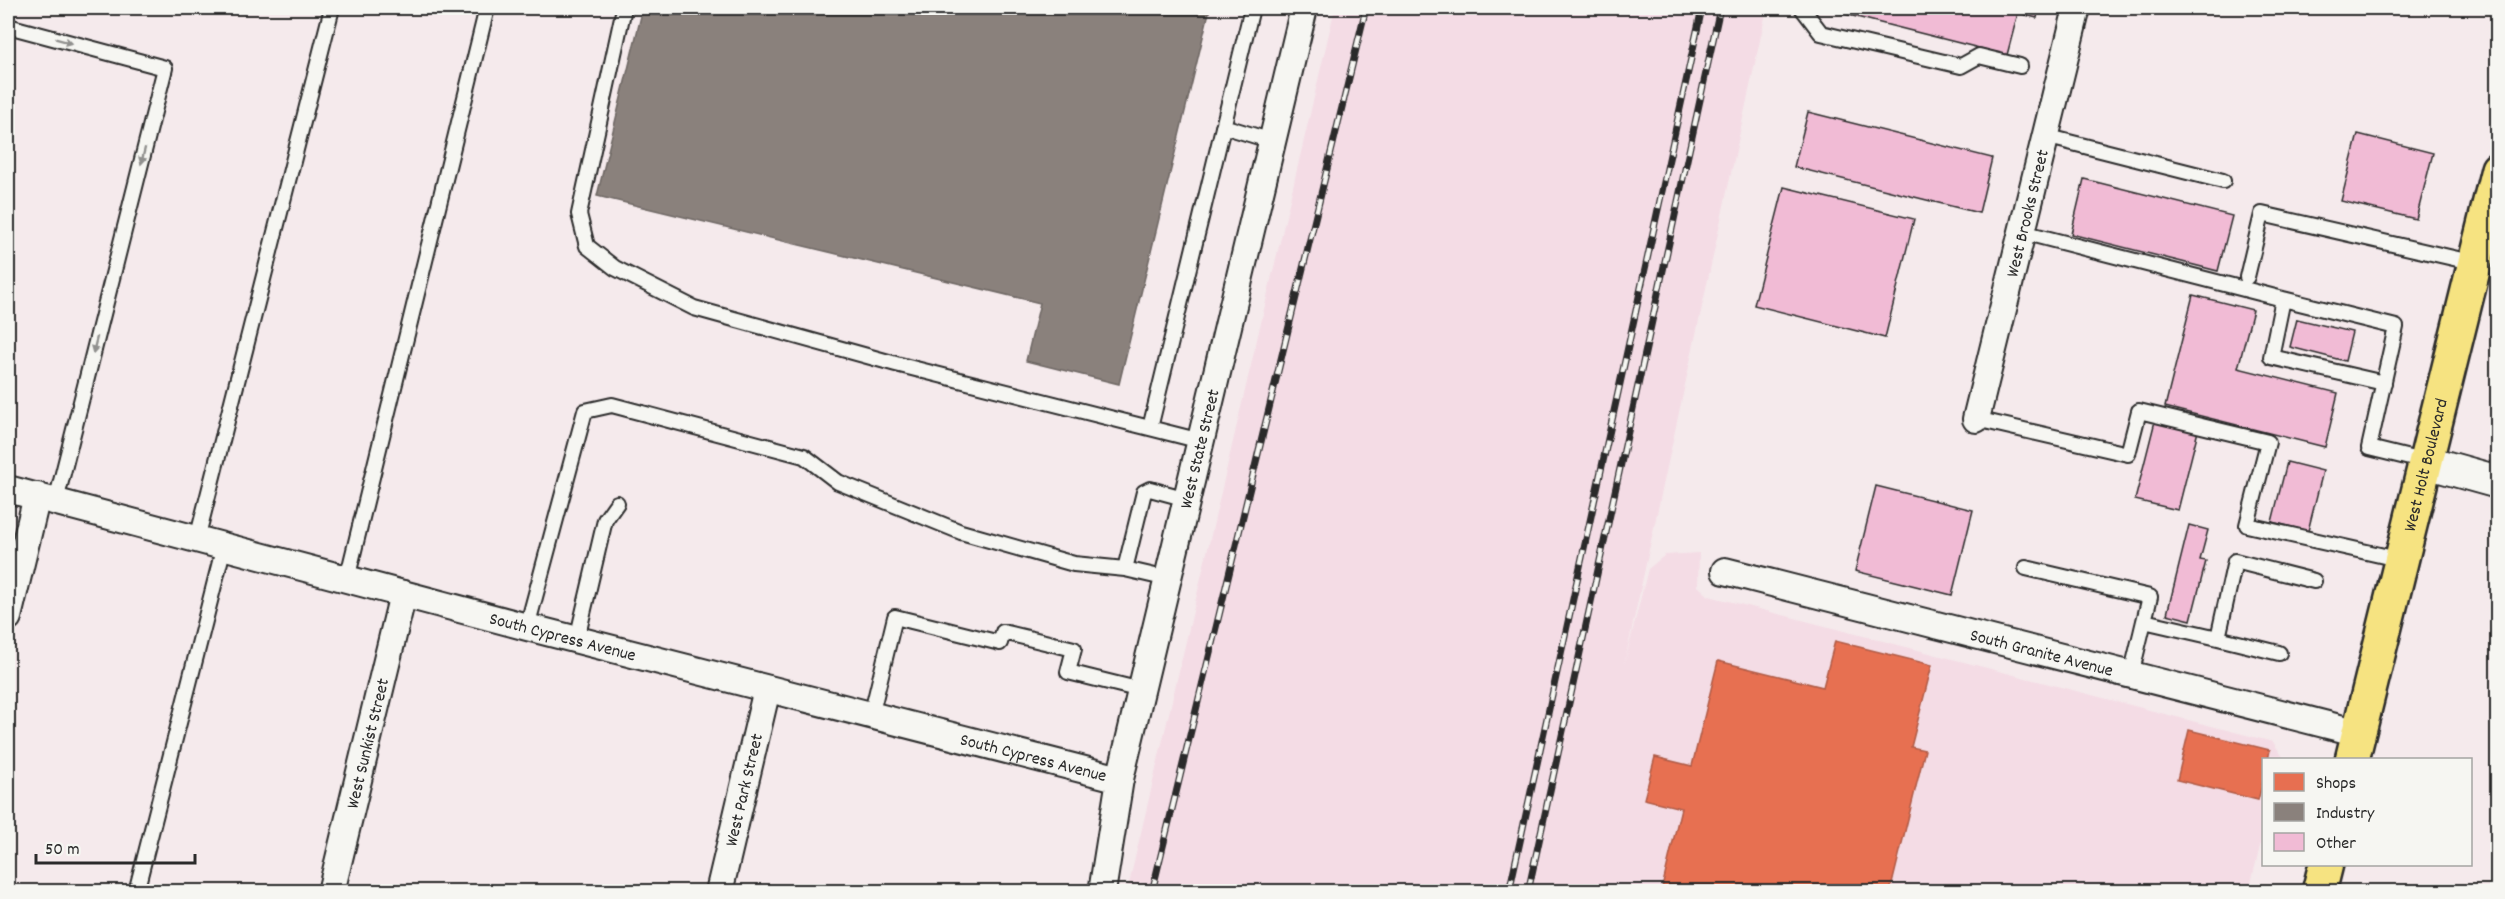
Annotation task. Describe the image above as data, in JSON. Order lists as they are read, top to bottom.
{
  "streets": {
    "main road": ["West Holt Boulevard"],
    "street": [
      "West Brooks Street",
      "West State Street",
      "South Cypress Avenue",
      "South Granite Avenue",
      "West Sunkist Street",
      "West Park Street"
    ]
  },
  "crossings": [
    ["West State Street", "South Cypress Avenue"],
    ["West Holt Boulevard", "South Granite Avenue"],
    ["South Cypress Avenue", "West Sunkist Street"],
    ["South Cypress Avenue", "West Park Street"]
  ],
  "legend": ["Shops", "Industry", "Other"],
  "scale_bar": "50 m"
}
